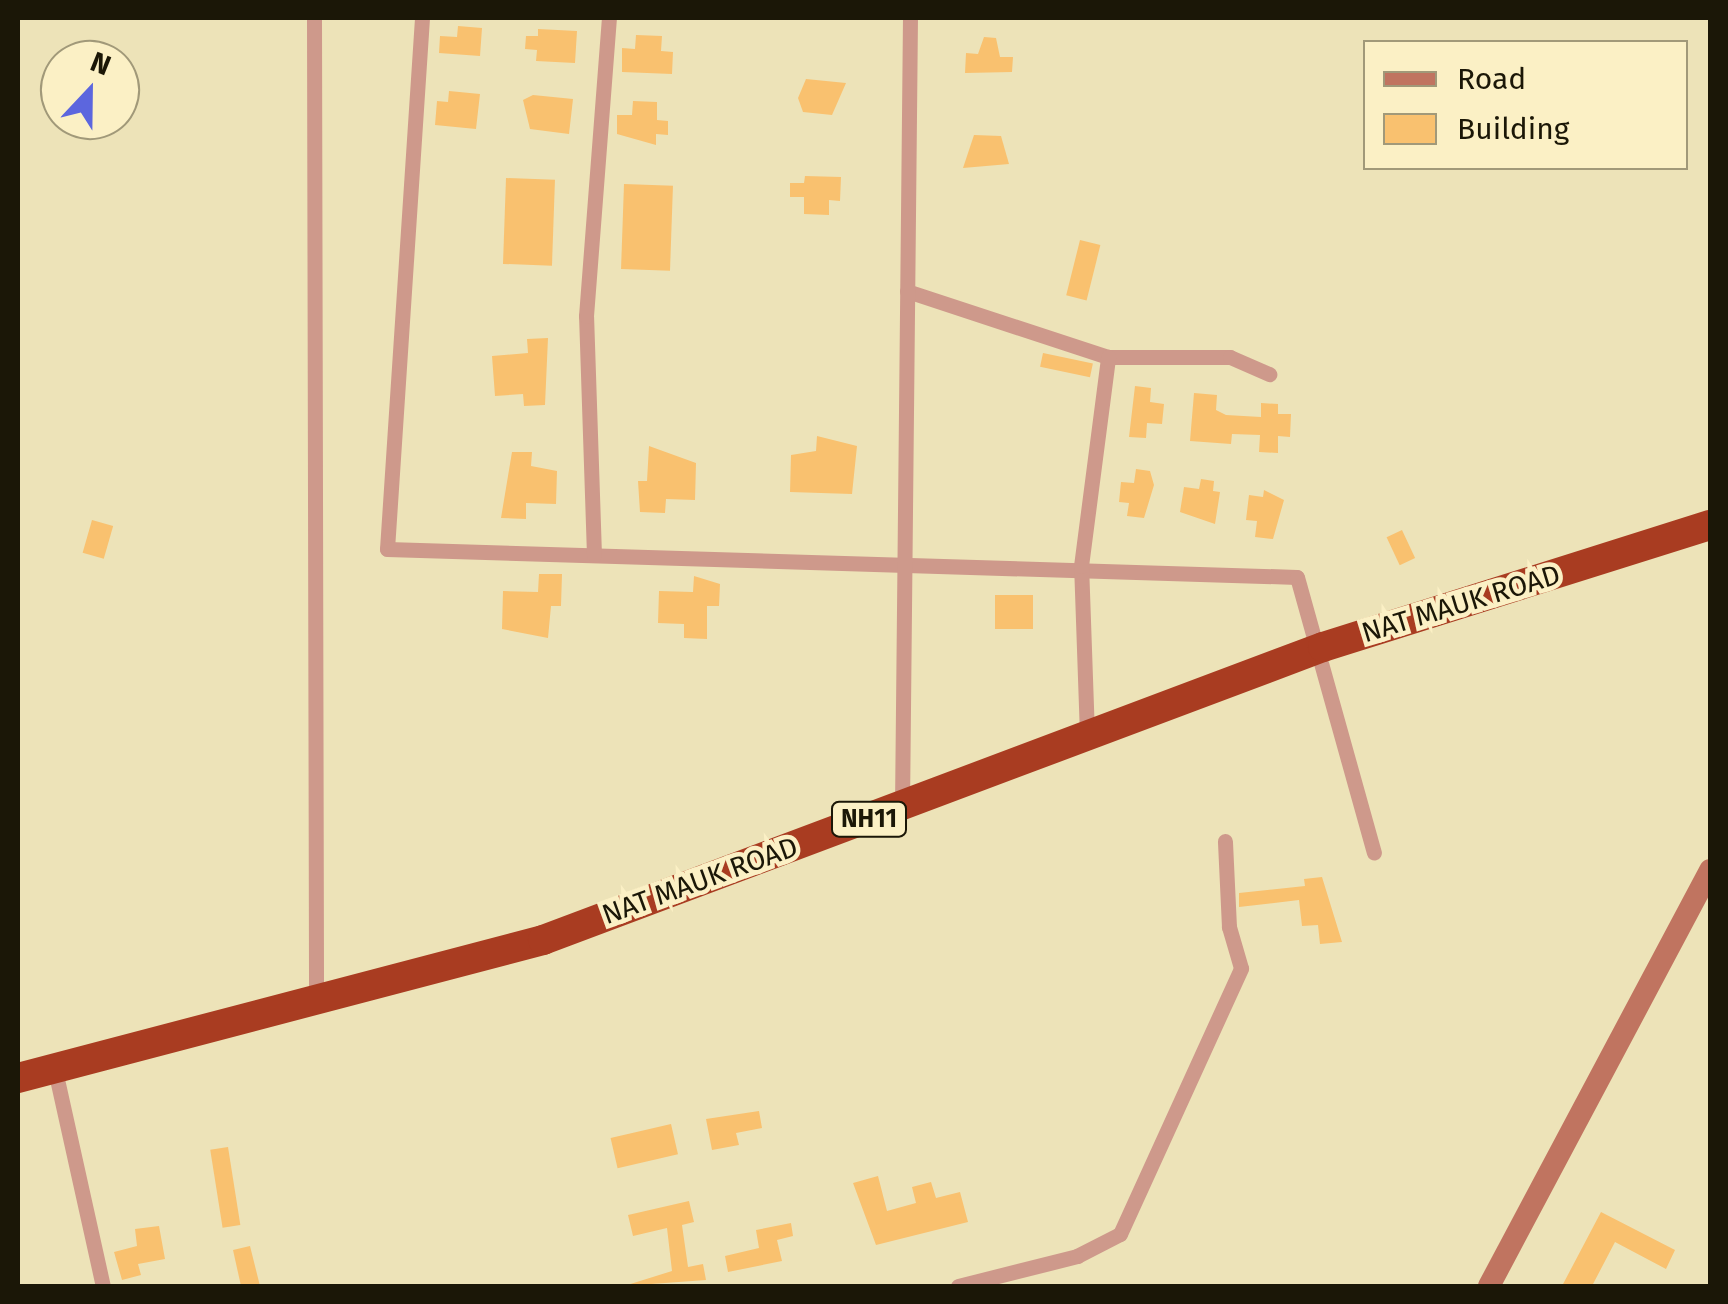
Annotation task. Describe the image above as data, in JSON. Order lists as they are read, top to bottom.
{
  "streets": {
    "highway": ["NAT MAUK ROAD", "NH11"]
  },
  "legend": ["Road", "Building"],
  "north": "top"
}
